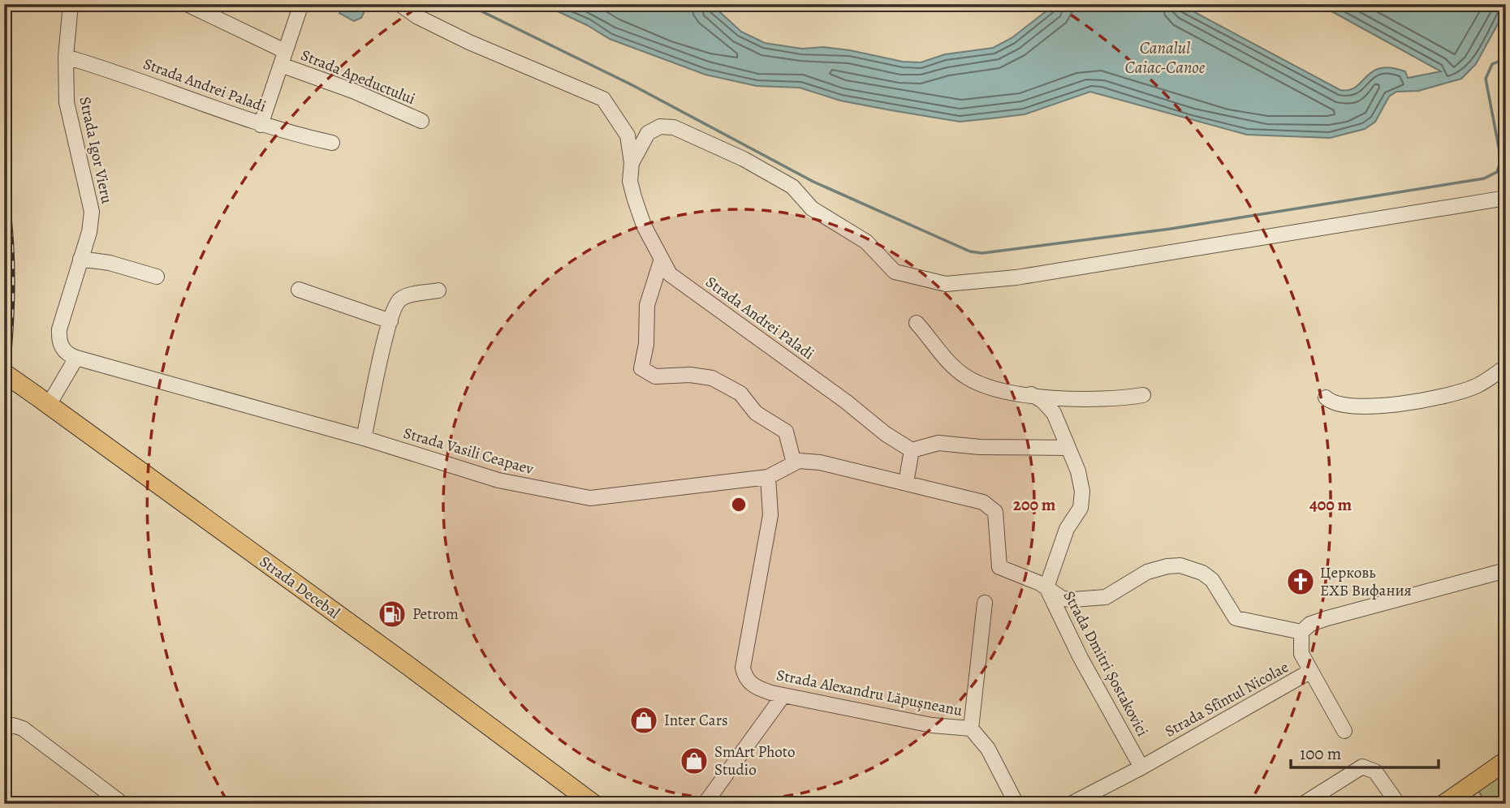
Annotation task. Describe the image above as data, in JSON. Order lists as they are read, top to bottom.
{
  "streets": {
    "main road": ["Strada Decebal"],
    "street": [
      "Strada Apeductului",
      "Strada Andrei Paladi",
      "Strada Igor Vieru",
      "Strada Vasili Ceapaev",
      "Strada Dmitri Șostakovici",
      "Strada Alexandru Lăpușneanu",
      "Strada Sfîntul Nicolae"
    ]
  },
  "crossings": [
    ["Strada Andrei Paladi", "Strada Igor Vieru"],
    ["Strada Igor Vieru", "Strada Vasili Ceapaev"],
    ["Strada Vasili Ceapaev", "Strada Dmitri Șostakovici"],
    ["Strada Vasili Ceapaev", "Strada Alexandru Lăpușneanu"],
    ["Strada Dmitri Șostakovici", "Strada Sfîntul Nicolae"]
  ],
  "water": ["Canalul Caiac-Canoe"],
  "places": {
    "church": ["Церковь ЕХБ Вифания"],
    "fuel station": ["Petrom"],
    "shop": ["Inter Cars", "SmArt Photo Studio"]
  },
  "scale_bar": "100 m",
  "rings": ["200 m", "400 m"]
}
